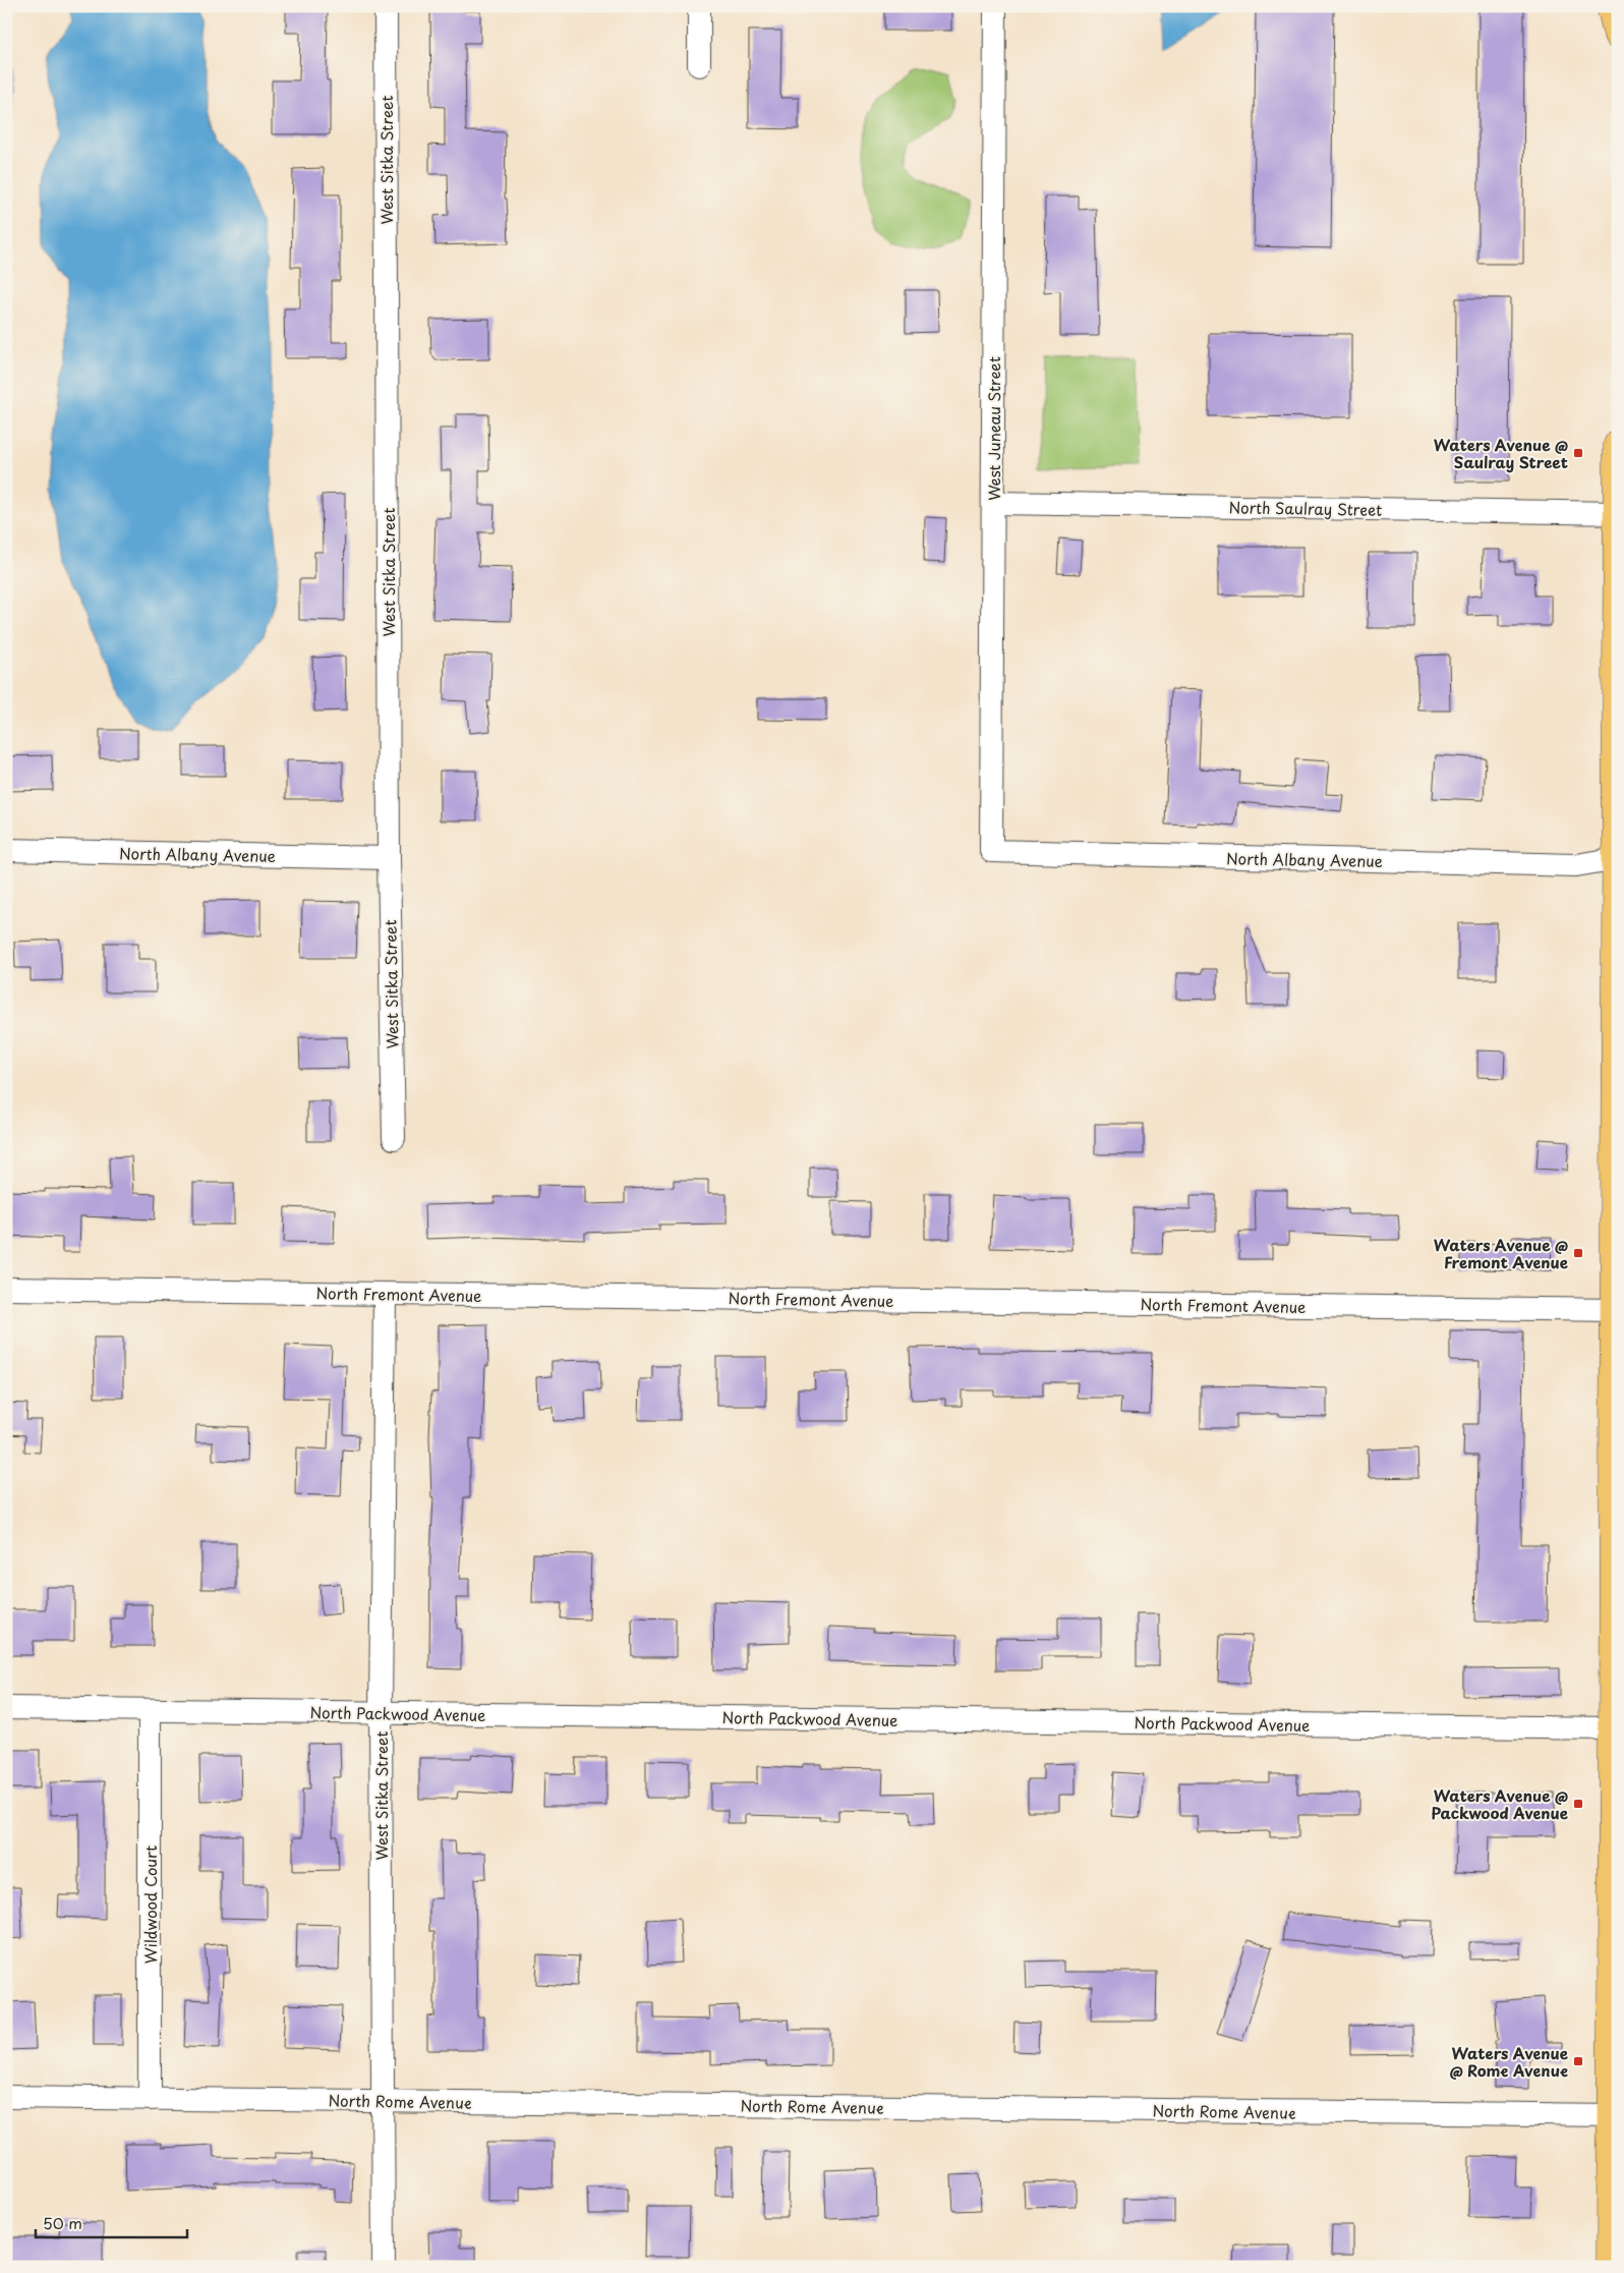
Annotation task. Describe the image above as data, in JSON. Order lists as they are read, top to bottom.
{
  "streets": {
    "street": [
      "West Sitka Street",
      "West Juneau Street",
      "North Saulray Street",
      "North Albany Avenue",
      "North Fremont Avenue",
      "North Packwood Avenue",
      "Wildwood Court",
      "North Rome Avenue"
    ]
  },
  "crossings": [
    ["West Sitka Street", "North Albany Avenue"],
    ["West Sitka Street", "North Fremont Avenue"],
    ["West Sitka Street", "North Packwood Avenue"],
    ["West Sitka Street", "North Rome Avenue"],
    ["West Juneau Street", "North Saulray Street"],
    ["West Juneau Street", "North Albany Avenue"],
    ["North Packwood Avenue", "Wildwood Court"],
    ["Wildwood Court", "North Rome Avenue"]
  ],
  "places": {
    "transit": [
      "Waters Avenue @ Saulray Street",
      "Waters Avenue @ Fremont Avenue",
      "Waters Avenue @ Packwood Avenue",
      "Waters Avenue @ Rome Avenue"
    ]
  },
  "scale_bar": "50 m"
}
